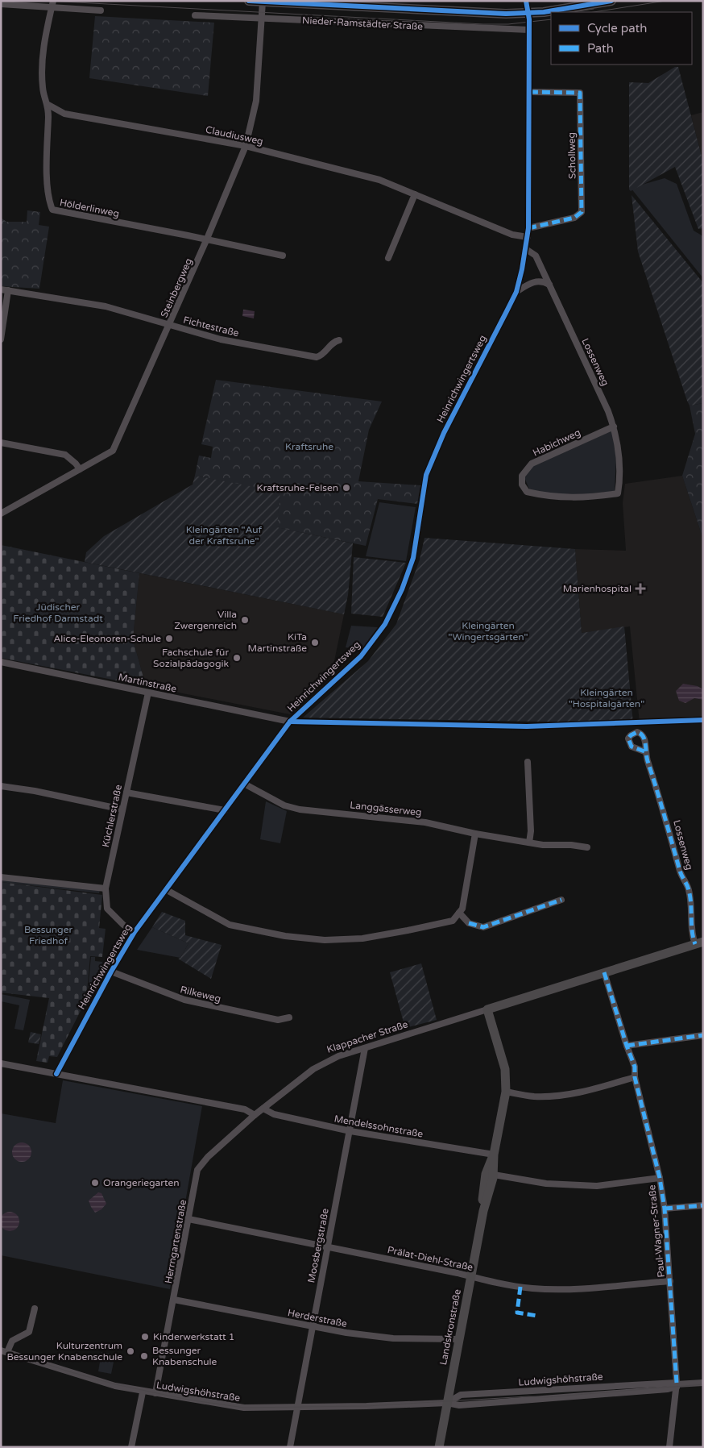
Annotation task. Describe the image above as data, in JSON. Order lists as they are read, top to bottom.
{
  "streets": {
    "main road": ["Nieder-Ramstädter Straße", "Klappacher Straße", "Landskronstraße"],
    "street": [
      "Claudiusweg",
      "Schollweg",
      "Hölderlinweg",
      "Steinbergweg",
      "Fichtestraße",
      "Lossenweg",
      "Heinrichwingertsweg",
      "Habichweg",
      "Martinstraße",
      "Langgässerweg",
      "Küchlerstraße",
      "Rilkeweg",
      "Mendelssohnstraße",
      "Paul-Wagner-Straße",
      "Herrngartenstraße",
      "Moosbergstraße",
      "Prälat-Diehl-Straße",
      "Herderstraße",
      "Ludwigshöhstraße"
    ]
  },
  "crossings": [
    ["Nieder-Ramstädter Straße", "Steinbergweg"],
    ["Nieder-Ramstädter Straße", "Heinrichwingertsweg"],
    ["Claudiusweg", "Hölderlinweg"],
    ["Claudiusweg", "Steinbergweg"],
    ["Claudiusweg", "Heinrichwingertsweg"],
    ["Schollweg", "Heinrichwingertsweg"],
    ["Hölderlinweg", "Steinbergweg"],
    ["Steinbergweg", "Fichtestraße"],
    ["Lossenweg", "Heinrichwingertsweg"],
    ["Lossenweg", "Habichweg"],
    ["Lossenweg", "Klappacher Straße"],
    ["Heinrichwingertsweg", "Martinstraße"],
    ["Heinrichwingertsweg", "Langgässerweg"],
    ["Heinrichwingertsweg", "Küchlerstraße"],
    ["Heinrichwingertsweg", "Rilkeweg"],
    ["Martinstraße", "Küchlerstraße"],
    ["Klappacher Straße", "Mendelssohnstraße"],
    ["Klappacher Straße", "Paul-Wagner-Straße"],
    ["Klappacher Straße", "Herrngartenstraße"],
    ["Klappacher Straße", "Moosbergstraße"],
    ["Klappacher Straße", "Landskronstraße"],
    ["Mendelssohnstraße", "Moosbergstraße"],
    ["Mendelssohnstraße", "Landskronstraße"],
    ["Paul-Wagner-Straße", "Prälat-Diehl-Straße"],
    ["Paul-Wagner-Straße", "Ludwigshöhstraße"],
    ["Herrngartenstraße", "Prälat-Diehl-Straße"],
    ["Herrngartenstraße", "Herderstraße"],
    ["Herrngartenstraße", "Ludwigshöhstraße"],
    ["Moosbergstraße", "Prälat-Diehl-Straße"],
    ["Moosbergstraße", "Herderstraße"],
    ["Moosbergstraße", "Ludwigshöhstraße"],
    ["Prälat-Diehl-Straße", "Landskronstraße"],
    ["Herderstraße", "Landskronstraße"],
    ["Landskronstraße", "Ludwigshöhstraße"]
  ],
  "parks": [
    "Kraftsruhe",
    "Kleingärten \"Auf der Kraftsruhe\"",
    "Jüdischer Friedhof Darmstadt",
    "Kleingärten \"Wingertsgärten\"",
    "Kleingärten \"Hospitalgärten\"",
    "Bessunger Friedhof"
  ],
  "places": {
    "other": [
      "Kraftsruhe-Felsen",
      "Villa Zwergenreich",
      "Alice-Eleonoren-Schule",
      "KiTa Martinstraße",
      "Fachschule für Sozialpädagogik",
      "Orangeriegarten",
      "Kinderwerkstatt 1",
      "Kulturzentrum Bessunger Knabenschule",
      "Bessunger Knabenschule"
    ],
    "health": ["Marienhospital"]
  },
  "legend": ["Cycle path", "Path"]
}
